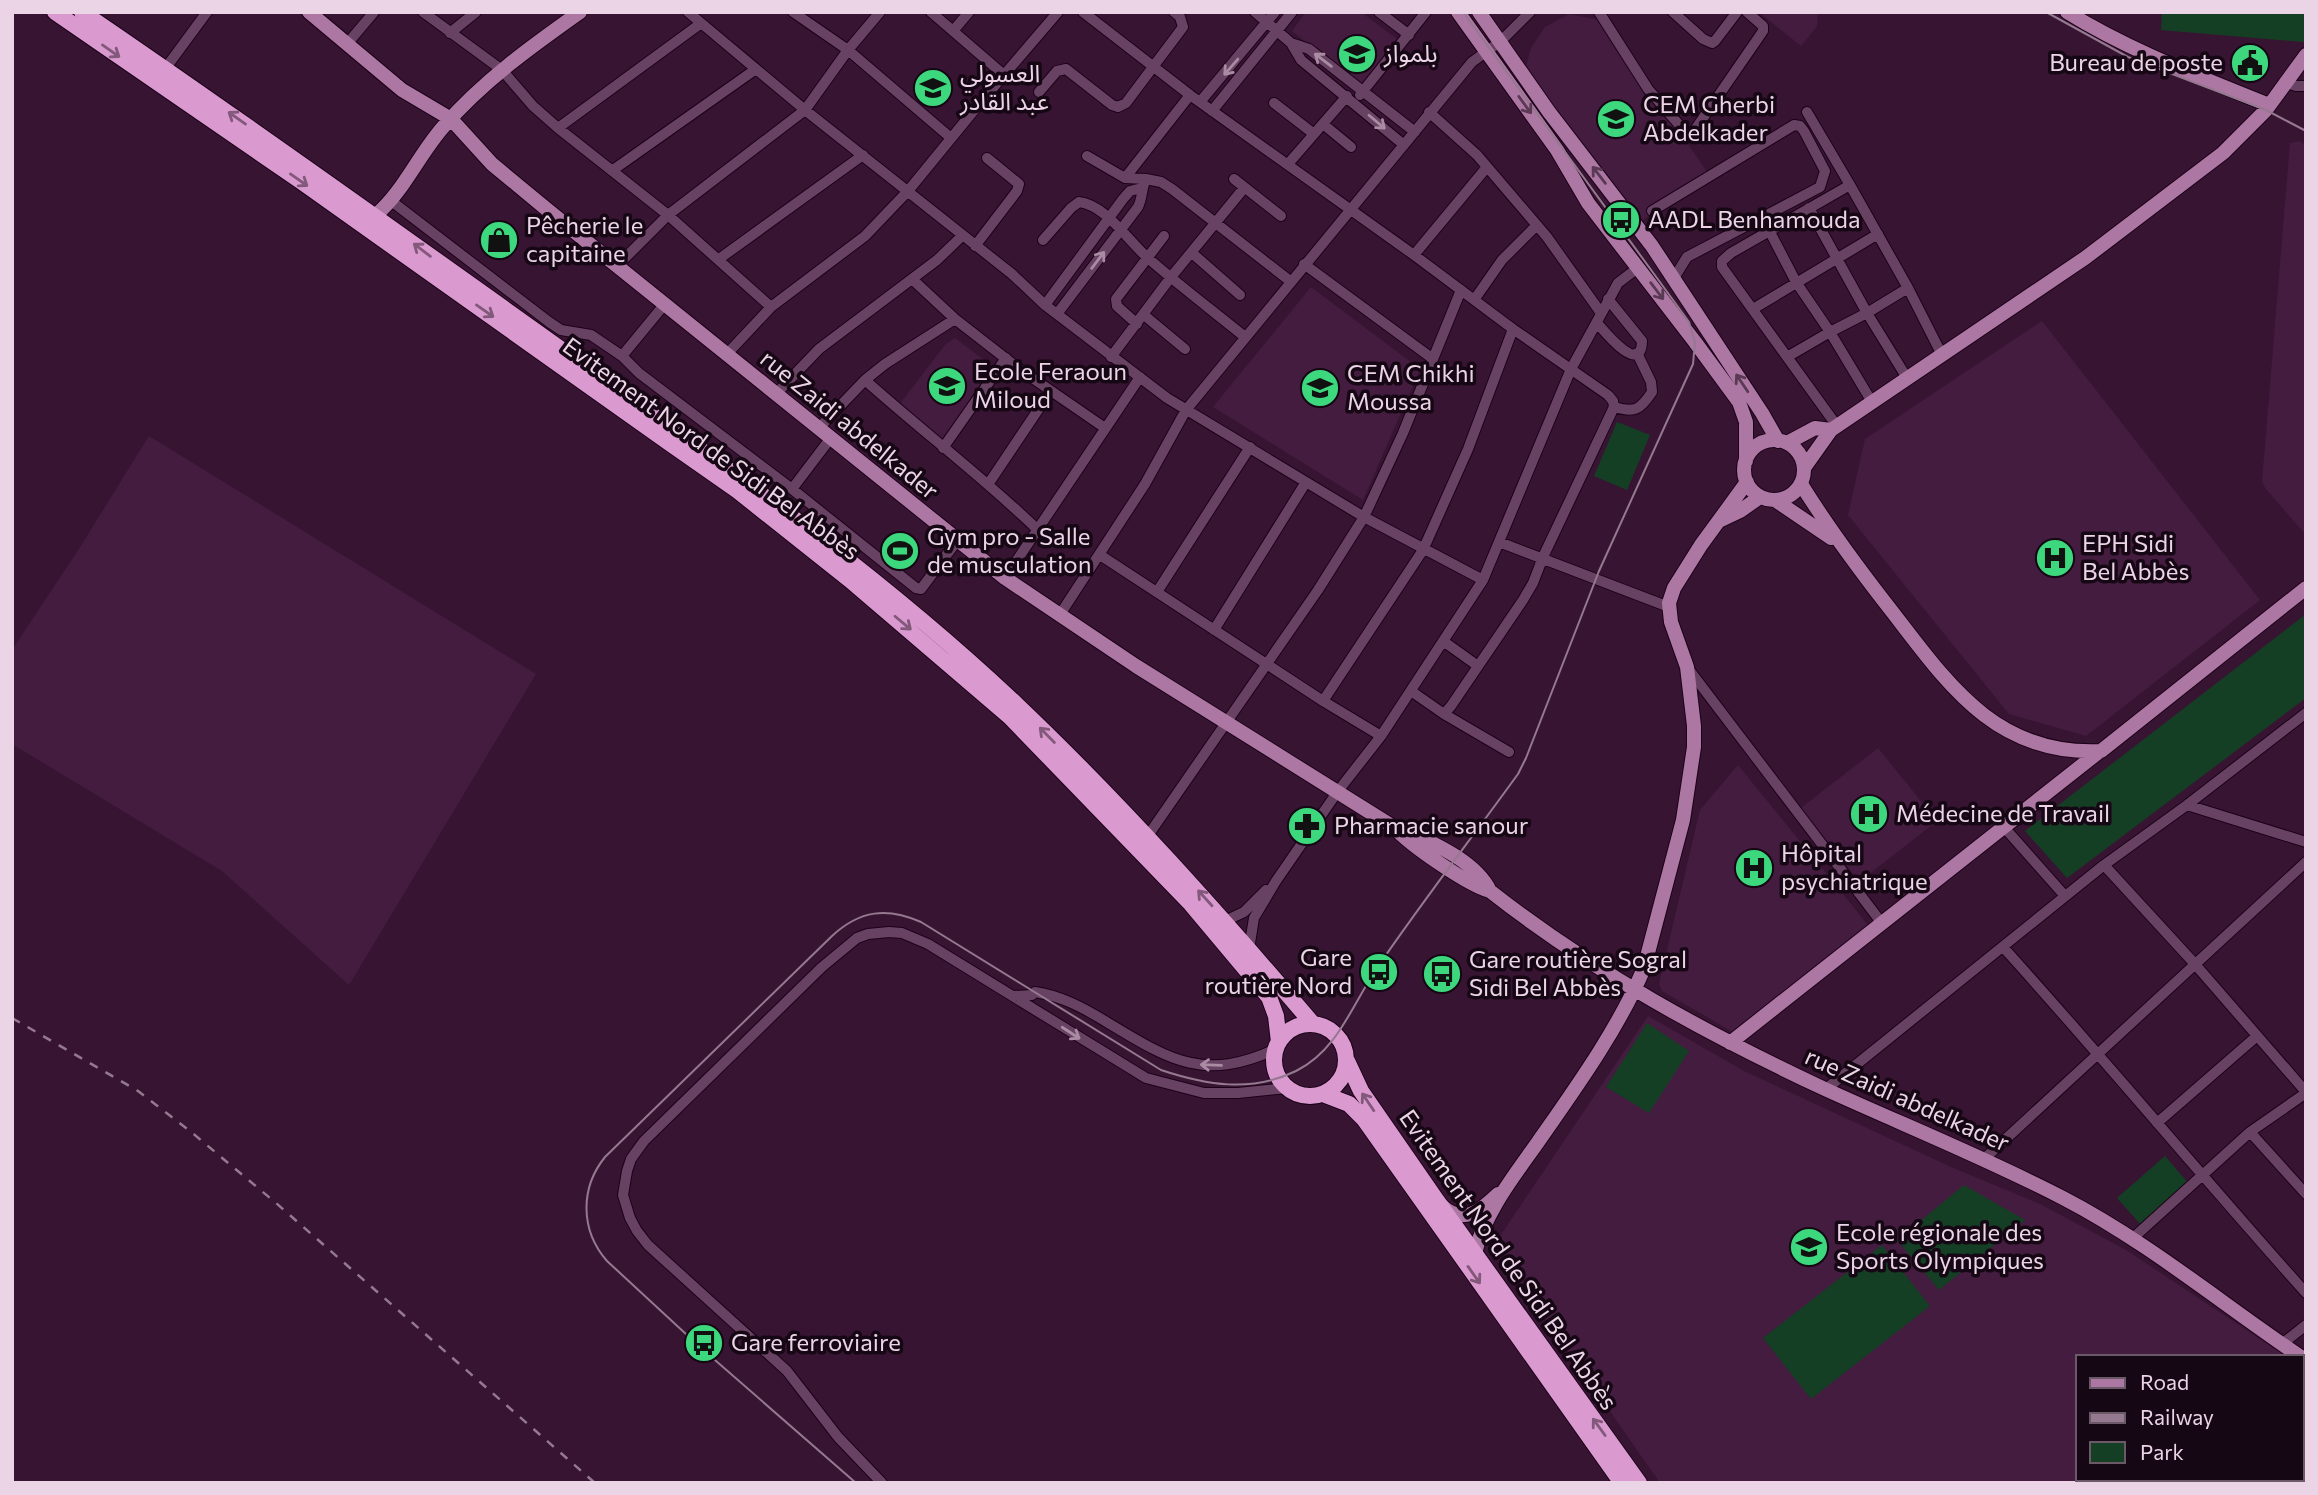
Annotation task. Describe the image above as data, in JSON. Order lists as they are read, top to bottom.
{
  "streets": {
    "highway": ["Evitement Nord de Sidi Bel Abbès"],
    "main road": ["rue Zaidi abdelkader"]
  },
  "places": {
    "school or university": [
      "بلمواز",
      "العسولي عبد القادر",
      "CEM Gherbi Abdelkader",
      "Ecole Feraoun Miloud",
      "CEM Chikhi Moussa",
      "Ecole régionale des Sports Olympiques"
    ],
    "public building": ["Bureau de poste"],
    "bus stop": [
      "AADL Benhamouda",
      "Gare routière Nord",
      "Gare routière Sogral Sidi Bel Abbès",
      "Gare ferroviaire"
    ],
    "shop": ["Pêcherie le capitaine"],
    "sports": ["Gym pro - Salle de musculation"],
    "hospital": ["EPH Sidi Bel Abbès", "Médecine de Travail", "Hôpital psychiatrique"],
    "pharmacy": ["Pharmacie sanour"]
  },
  "legend": ["Road", "Railway", "Park"]
}
